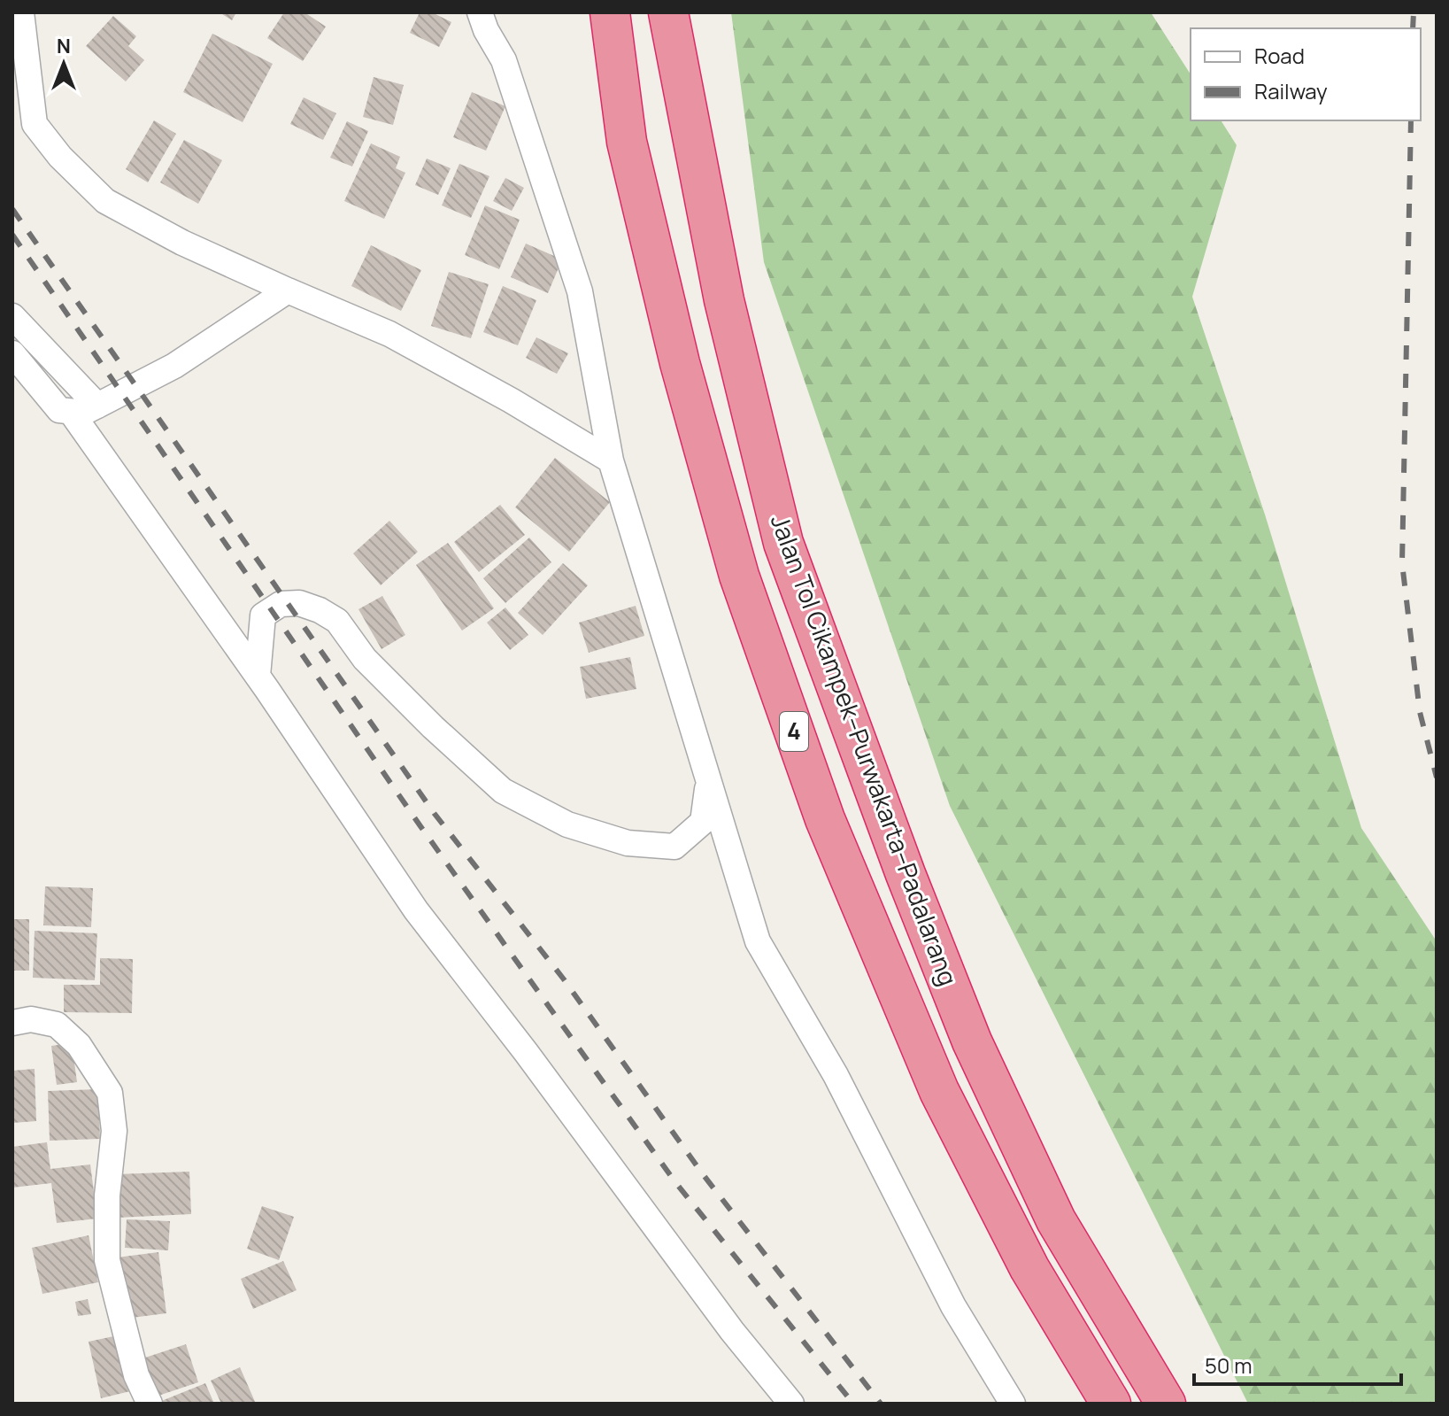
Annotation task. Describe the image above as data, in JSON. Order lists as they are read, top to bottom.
{
  "streets": {
    "highway": ["4", "Jalan Tol Cikampek–Purwakarta–Padalarang"]
  },
  "legend": ["Road", "Railway"],
  "scale_bar": "50 m",
  "north": "top"
}
